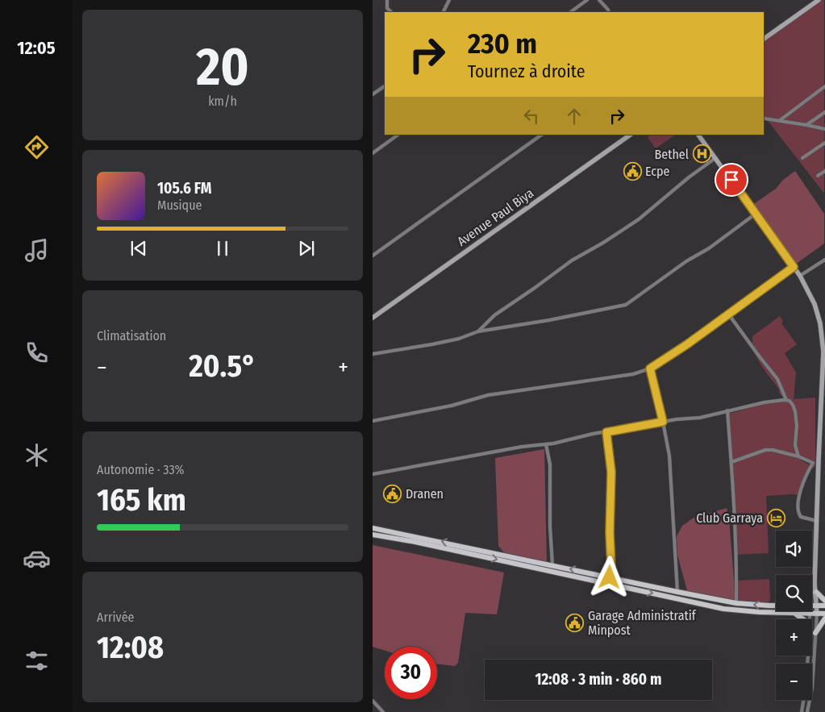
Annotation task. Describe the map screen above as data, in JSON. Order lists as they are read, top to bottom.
{
  "streets": {
    "street": ["Avenue Paul Biya"]
  },
  "places": {
    "hospital": ["Bethel"],
    "public building": ["Ecpe", "Dranen", "Garage Administratif Minpost"],
    "hotel": ["Club Garraya"]
  },
  "page": {
    "tabs": "12:05",
    "tile": [
      ["20", "km/h"],
      "Climatisation",
      ["Autonomie · 33%", "165 km"],
      ["Arrivée", "12:08"]
    ],
    "turn": ["230 m", "Tournez à droite"],
    "song": ["105.6 FM", "Musique"],
    "heat": ["−", "20.5°", "+"],
    "map_buttons": ["+", "−"],
    "limit": "30",
    "trip": "12:08 · 3 min · 860 m"
  }
}
